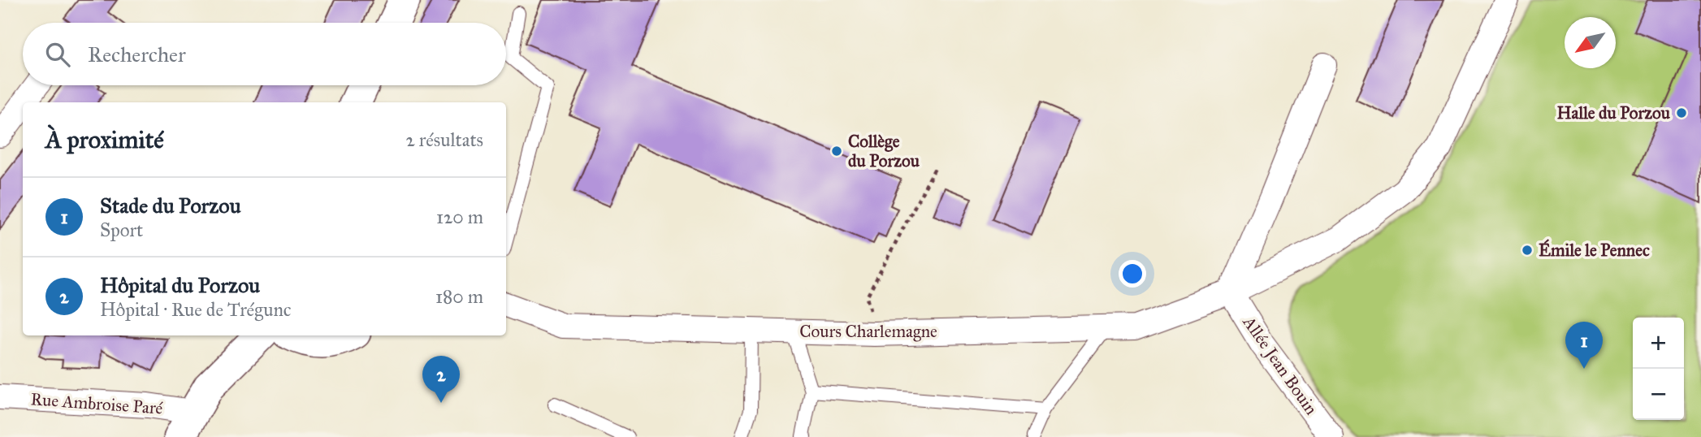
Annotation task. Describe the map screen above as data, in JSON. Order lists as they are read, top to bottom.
{
  "streets": {
    "street": ["Cours Charlemagne", "Allée Jean Bouin", "Rue Ambroise Paré"]
  },
  "crossings": [
    ["Cours Charlemagne", "Allée Jean Bouin"]
  ],
  "places": ["Halle du Porzou", "Collège du Porzou", "Émile le Pennec"],
  "north": "bottom left",
  "page": {
    "search": "Rechercher",
    "heading": ["À proximité", "2 résultats"],
    "list": [
      {
        "mark": "1",
        "name": "Stade du Porzou",
        "note": "Sport",
        "value": "120 m"
      },
      {
        "mark": "2",
        "name": "Hôpital du Porzou",
        "note": "Hôpital · Rue de Trégunc",
        "value": "180 m"
      }
    ],
    "map_buttons": ["+", "−"],
    "pins": ["1", "2"]
  }
}
